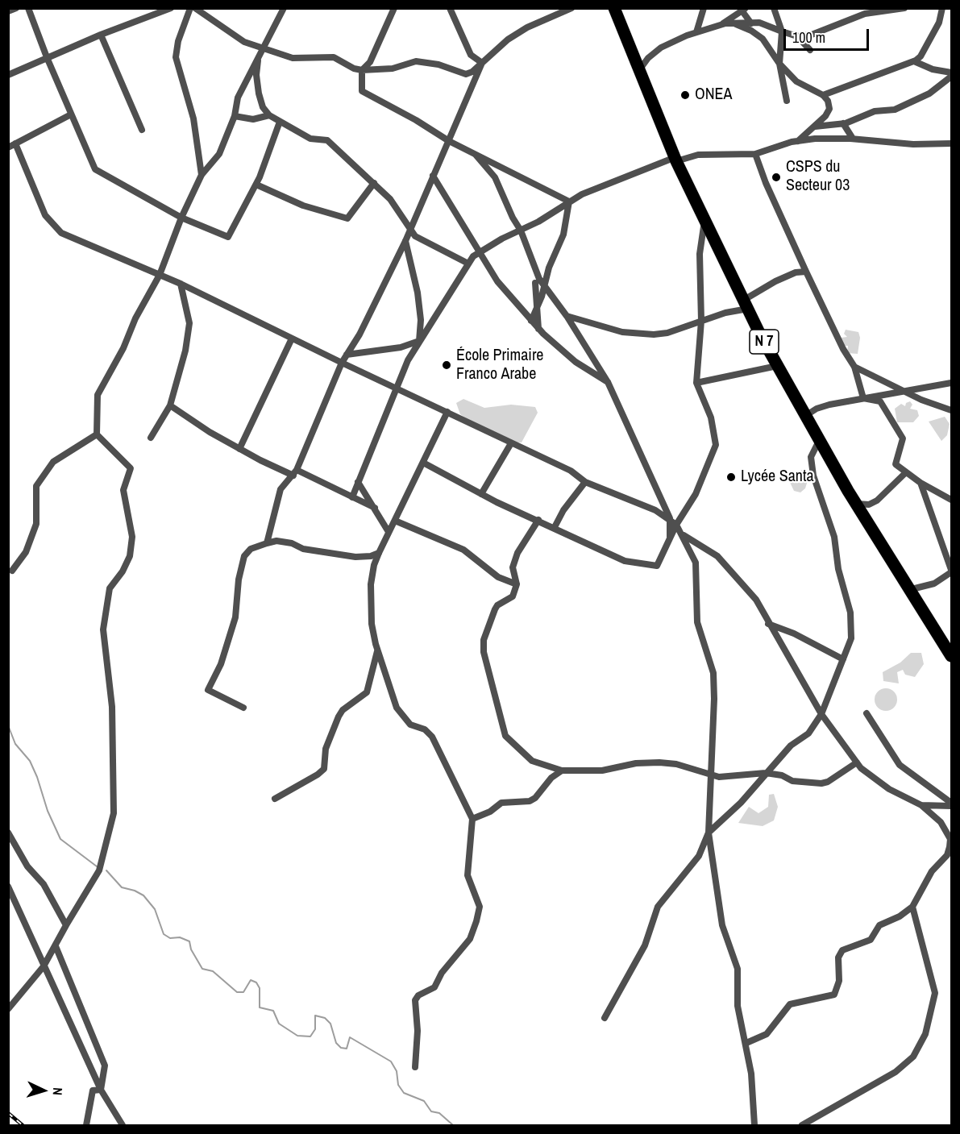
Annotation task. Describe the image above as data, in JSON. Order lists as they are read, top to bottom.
{
  "streets": {
    "highway": ["N 7"]
  },
  "places": [
    "ONEA",
    "CSPS du Secteur 03",
    "École Primaire Franco Arabe",
    "Lycée Santa"
  ],
  "scale_bar": "100 m",
  "north": "right"
}
